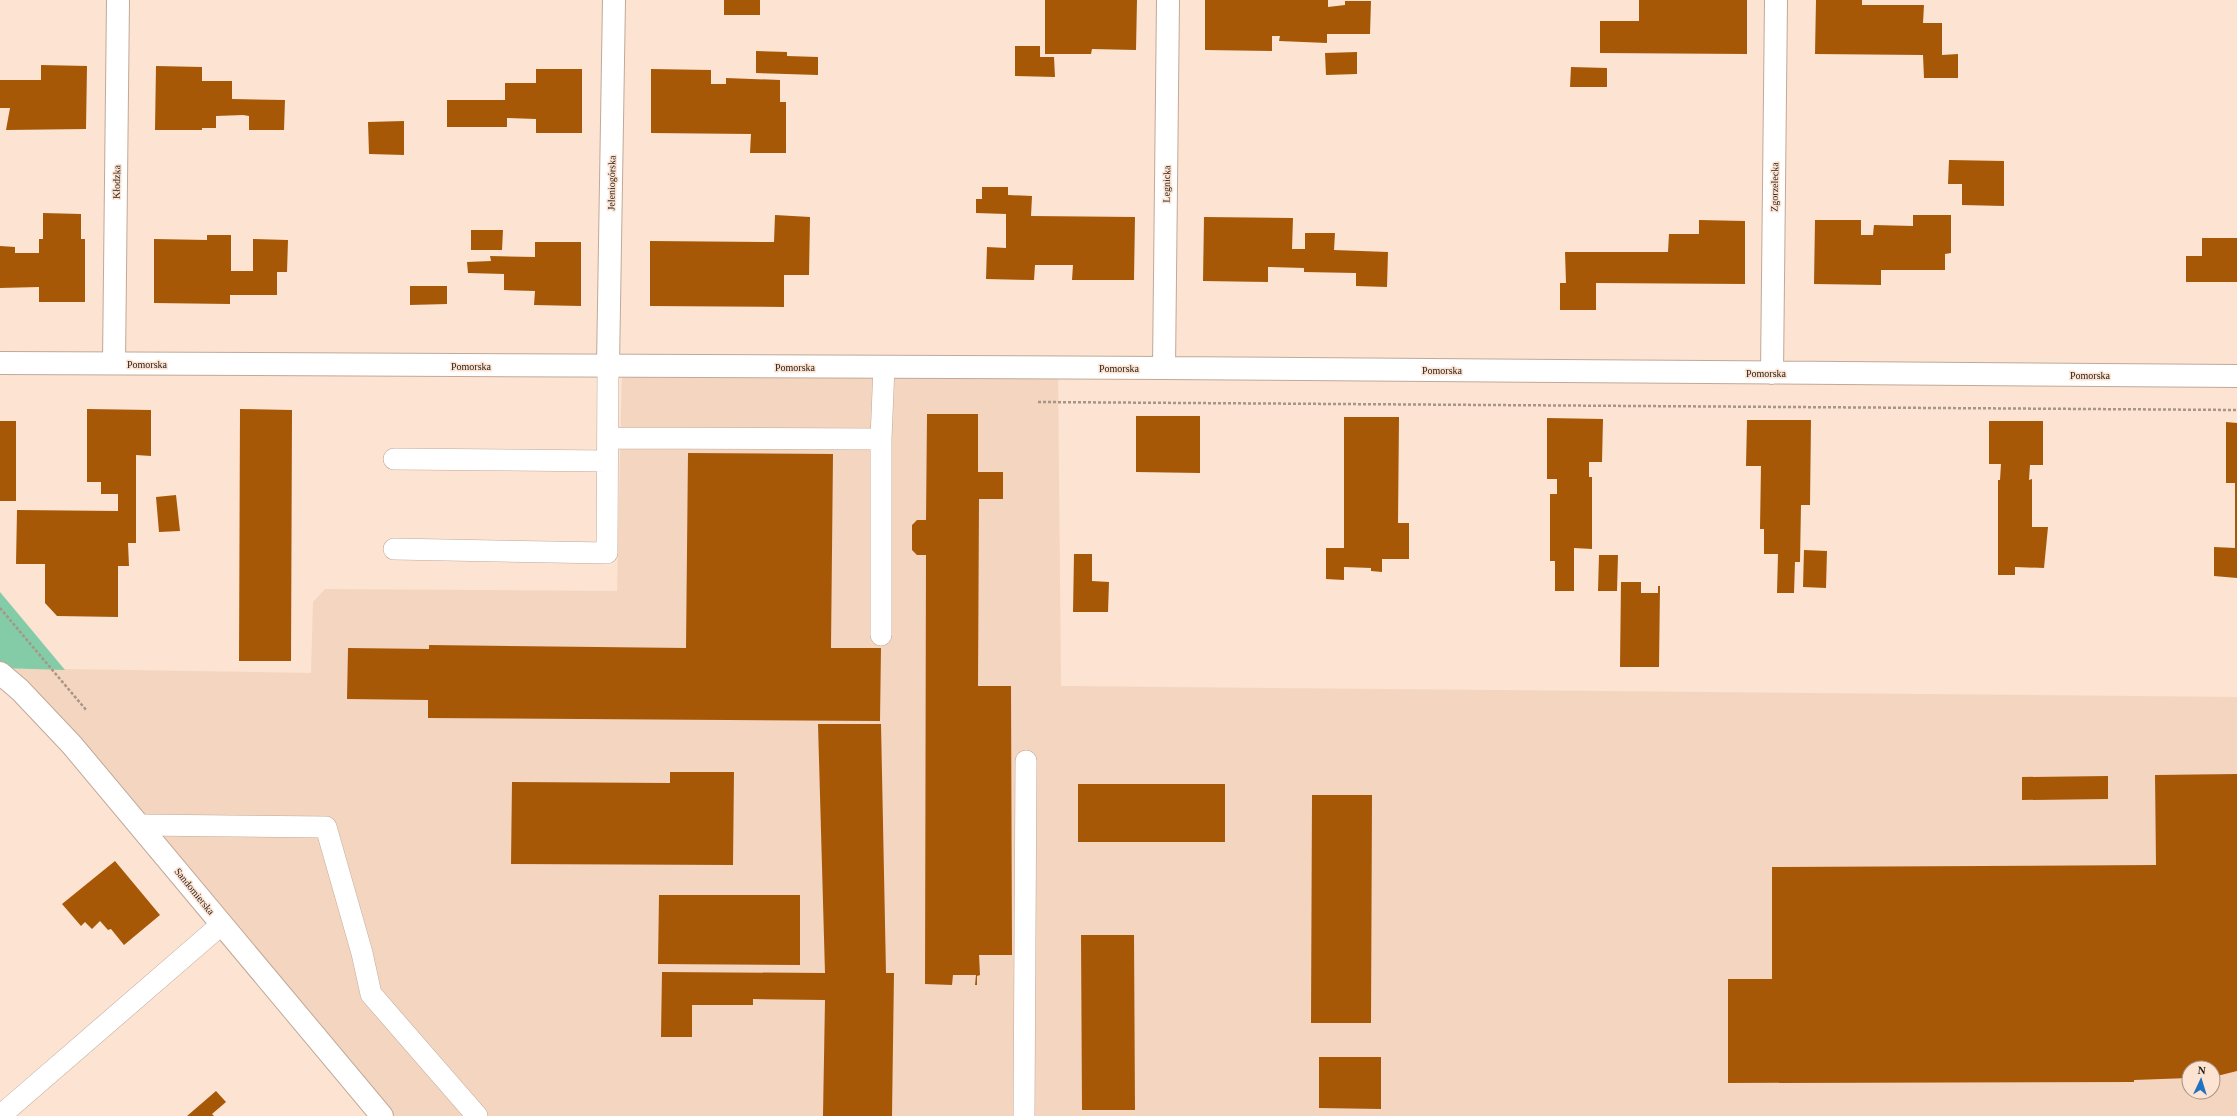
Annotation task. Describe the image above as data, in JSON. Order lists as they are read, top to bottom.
{
  "streets": {
    "street": [
      "Kłodzka",
      "Jeleniogórska",
      "Legnicka",
      "Zgorzelecka",
      "Pomorska",
      "Sandomierska"
    ]
  },
  "crossings": [
    ["Kłodzka", "Pomorska"],
    ["Jeleniogórska", "Pomorska"],
    ["Legnicka", "Pomorska"],
    ["Zgorzelecka", "Pomorska"]
  ],
  "north": "top"
}
